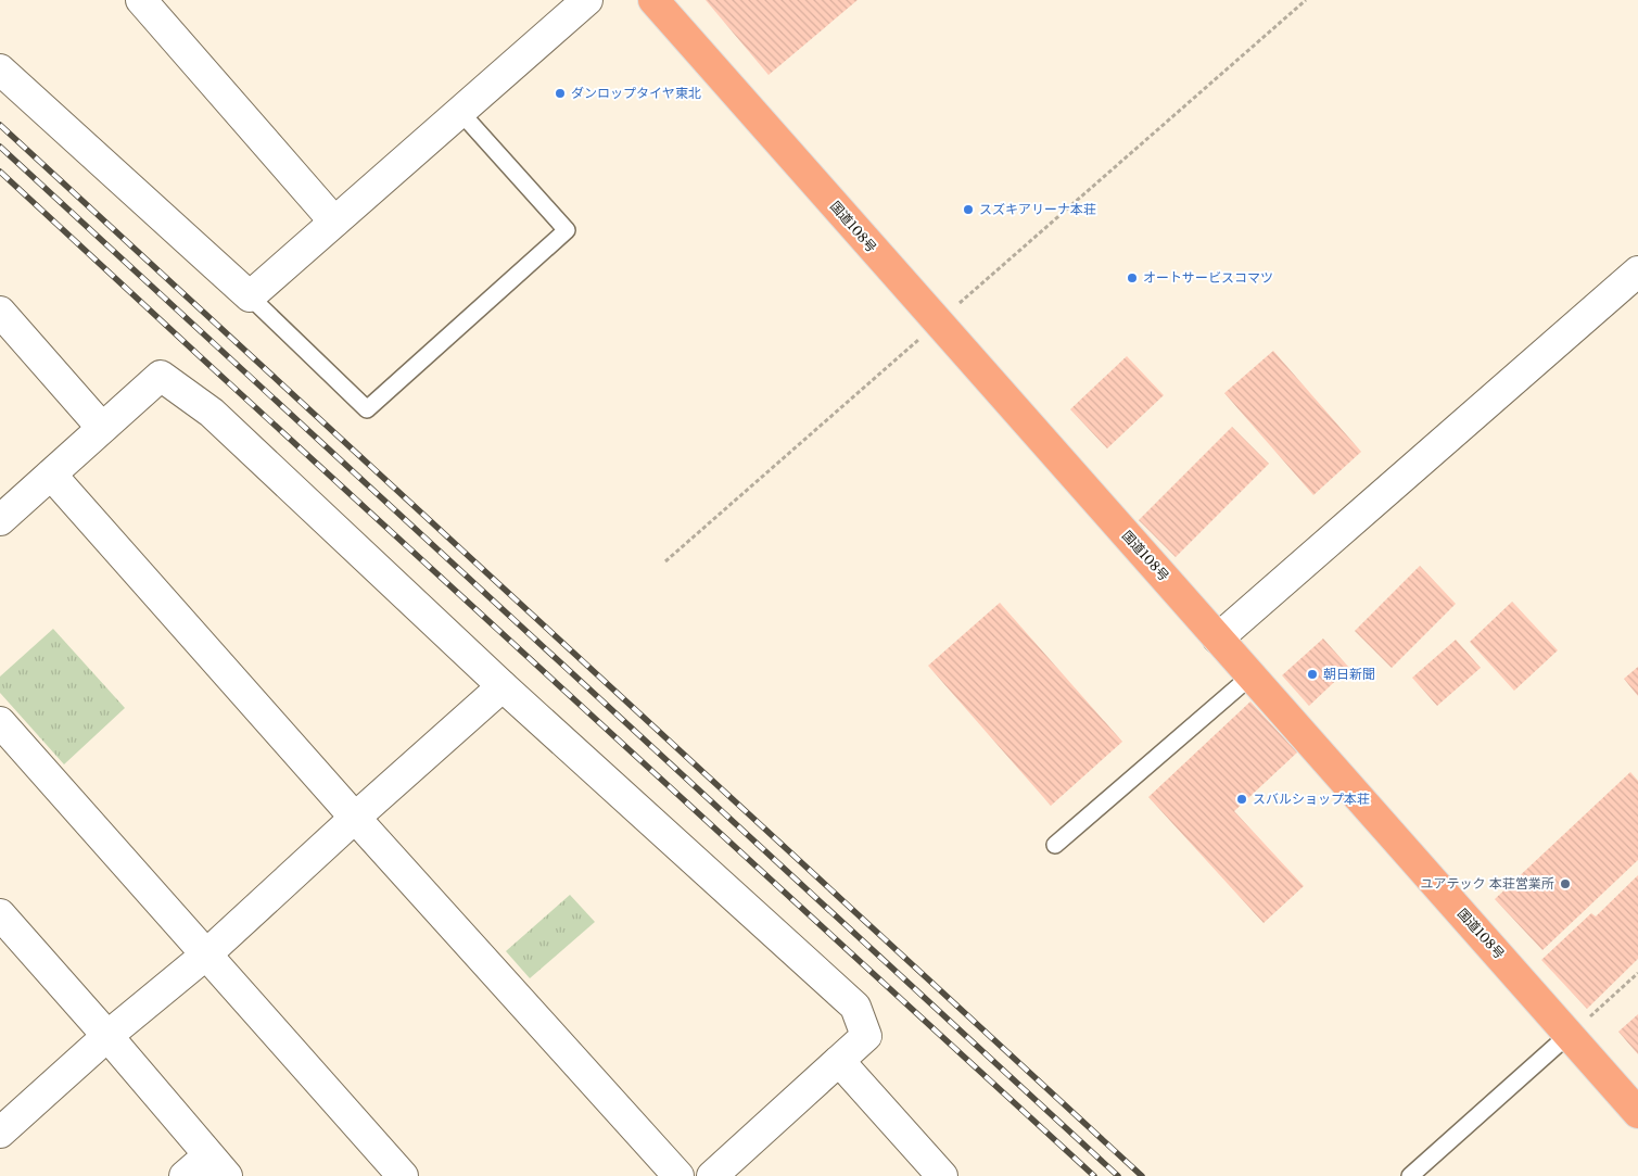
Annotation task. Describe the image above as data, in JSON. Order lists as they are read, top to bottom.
{
  "streets": {
    "highway": ["国道108号"]
  },
  "places": [
    "ダンロップタイヤ東北",
    "スズキアリーナ本荘",
    "オートサービスコマツ",
    "朝日新聞",
    "スバルショップ本荘",
    "ユアテック 本荘営業所"
  ]
}
